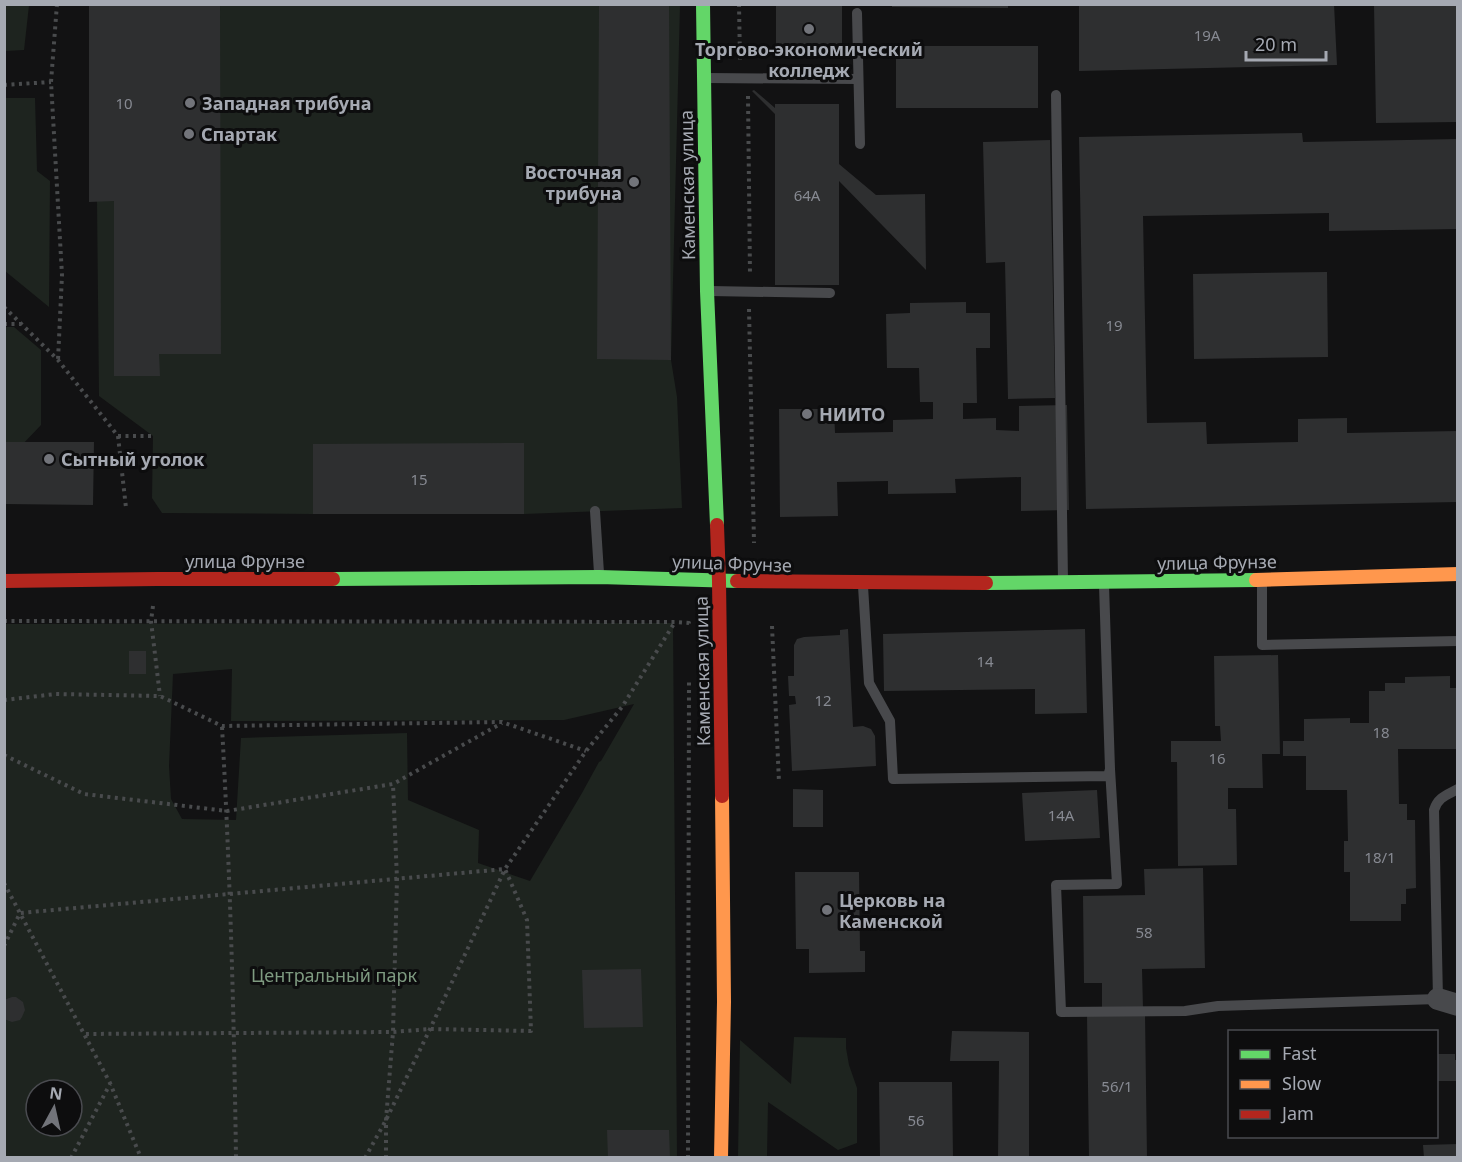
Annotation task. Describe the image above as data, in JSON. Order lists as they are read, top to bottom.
{
  "streets": {
    "main road": ["Каменская улица", "улица Фрунзе"]
  },
  "crossings": [
    ["Каменская улица", "улица Фрунзе"]
  ],
  "parks": ["Центральный парк"],
  "places": [
    "Торгово-экономический колледж",
    "Западная трибуна",
    "Спартак",
    "Восточная трибуна",
    "НИИТО",
    "Сытный уголок",
    "Церковь на Каменской"
  ],
  "house_numbers": [
    "19А",
    "10",
    "64А",
    "19",
    "15",
    "14",
    "12",
    "18",
    "16",
    "14А",
    "18/1",
    "58",
    "56/1",
    "56"
  ],
  "legend": ["Fast", "Slow", "Jam"],
  "scale_bar": "20 m",
  "north": "top"
}
